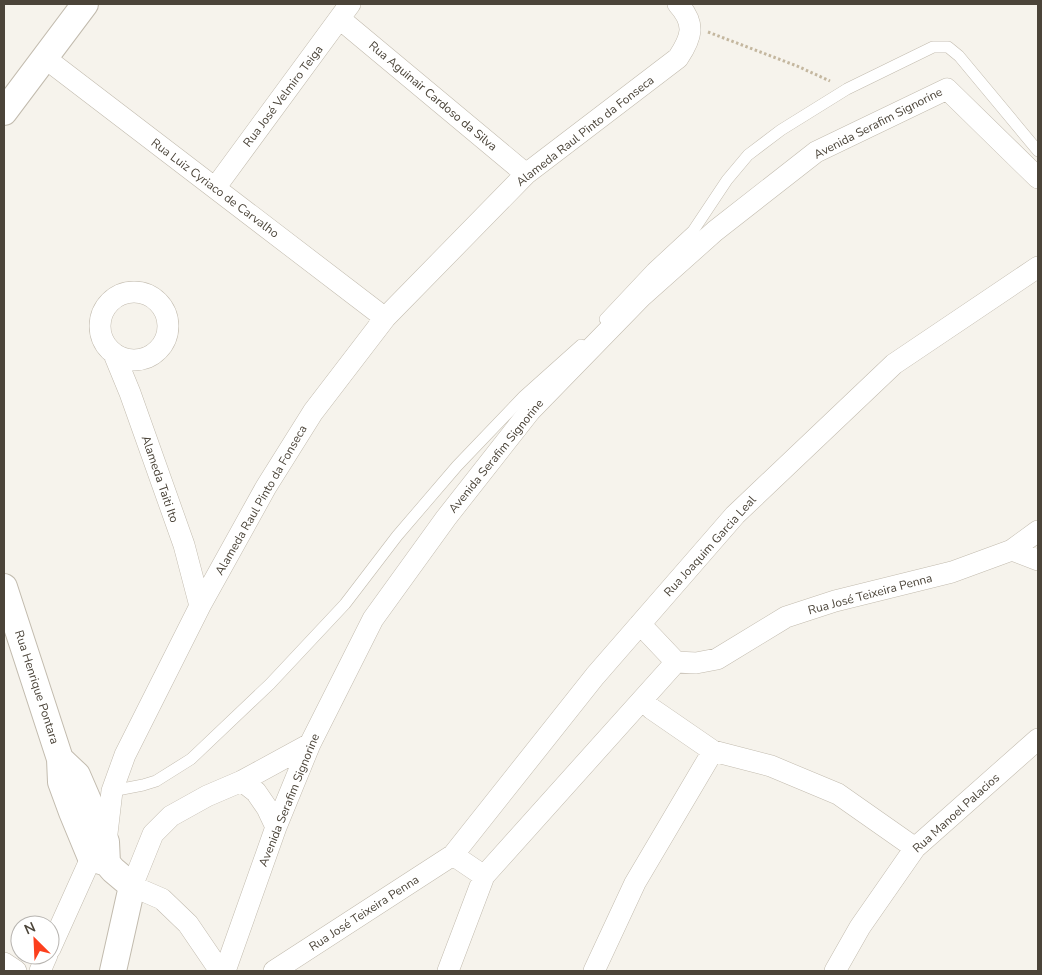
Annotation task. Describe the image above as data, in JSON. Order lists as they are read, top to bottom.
{
  "streets": {
    "street": [
      "Rua José Velmiro Teiga",
      "Rua Aguinair Cardoso da Silva",
      "Avenida Serafim Signorine",
      "Alameda Raul Pinto da Fonseca",
      "Rua Luiz Cyriaco de Carvalho",
      "Alameda Taiti Ito",
      "Rua Joaquim Garcia Leal",
      "Rua José Teixeira Penna",
      "Rua Henrique Pontara",
      "Rua Manoel Palacios"
    ]
  },
  "crossings": [
    ["Rua José Velmiro Teiga", "Rua Aguinair Cardoso da Silva"],
    ["Rua José Velmiro Teiga", "Rua Luiz Cyriaco de Carvalho"],
    ["Rua Aguinair Cardoso da Silva", "Alameda Raul Pinto da Fonseca"],
    ["Alameda Raul Pinto da Fonseca", "Rua Luiz Cyriaco de Carvalho"],
    ["Alameda Raul Pinto da Fonseca", "Alameda Taiti Ito"],
    ["Alameda Raul Pinto da Fonseca", "Rua Henrique Pontara"],
    ["Rua Joaquim Garcia Leal", "Rua José Teixeira Penna"]
  ],
  "north": "top left"
}
